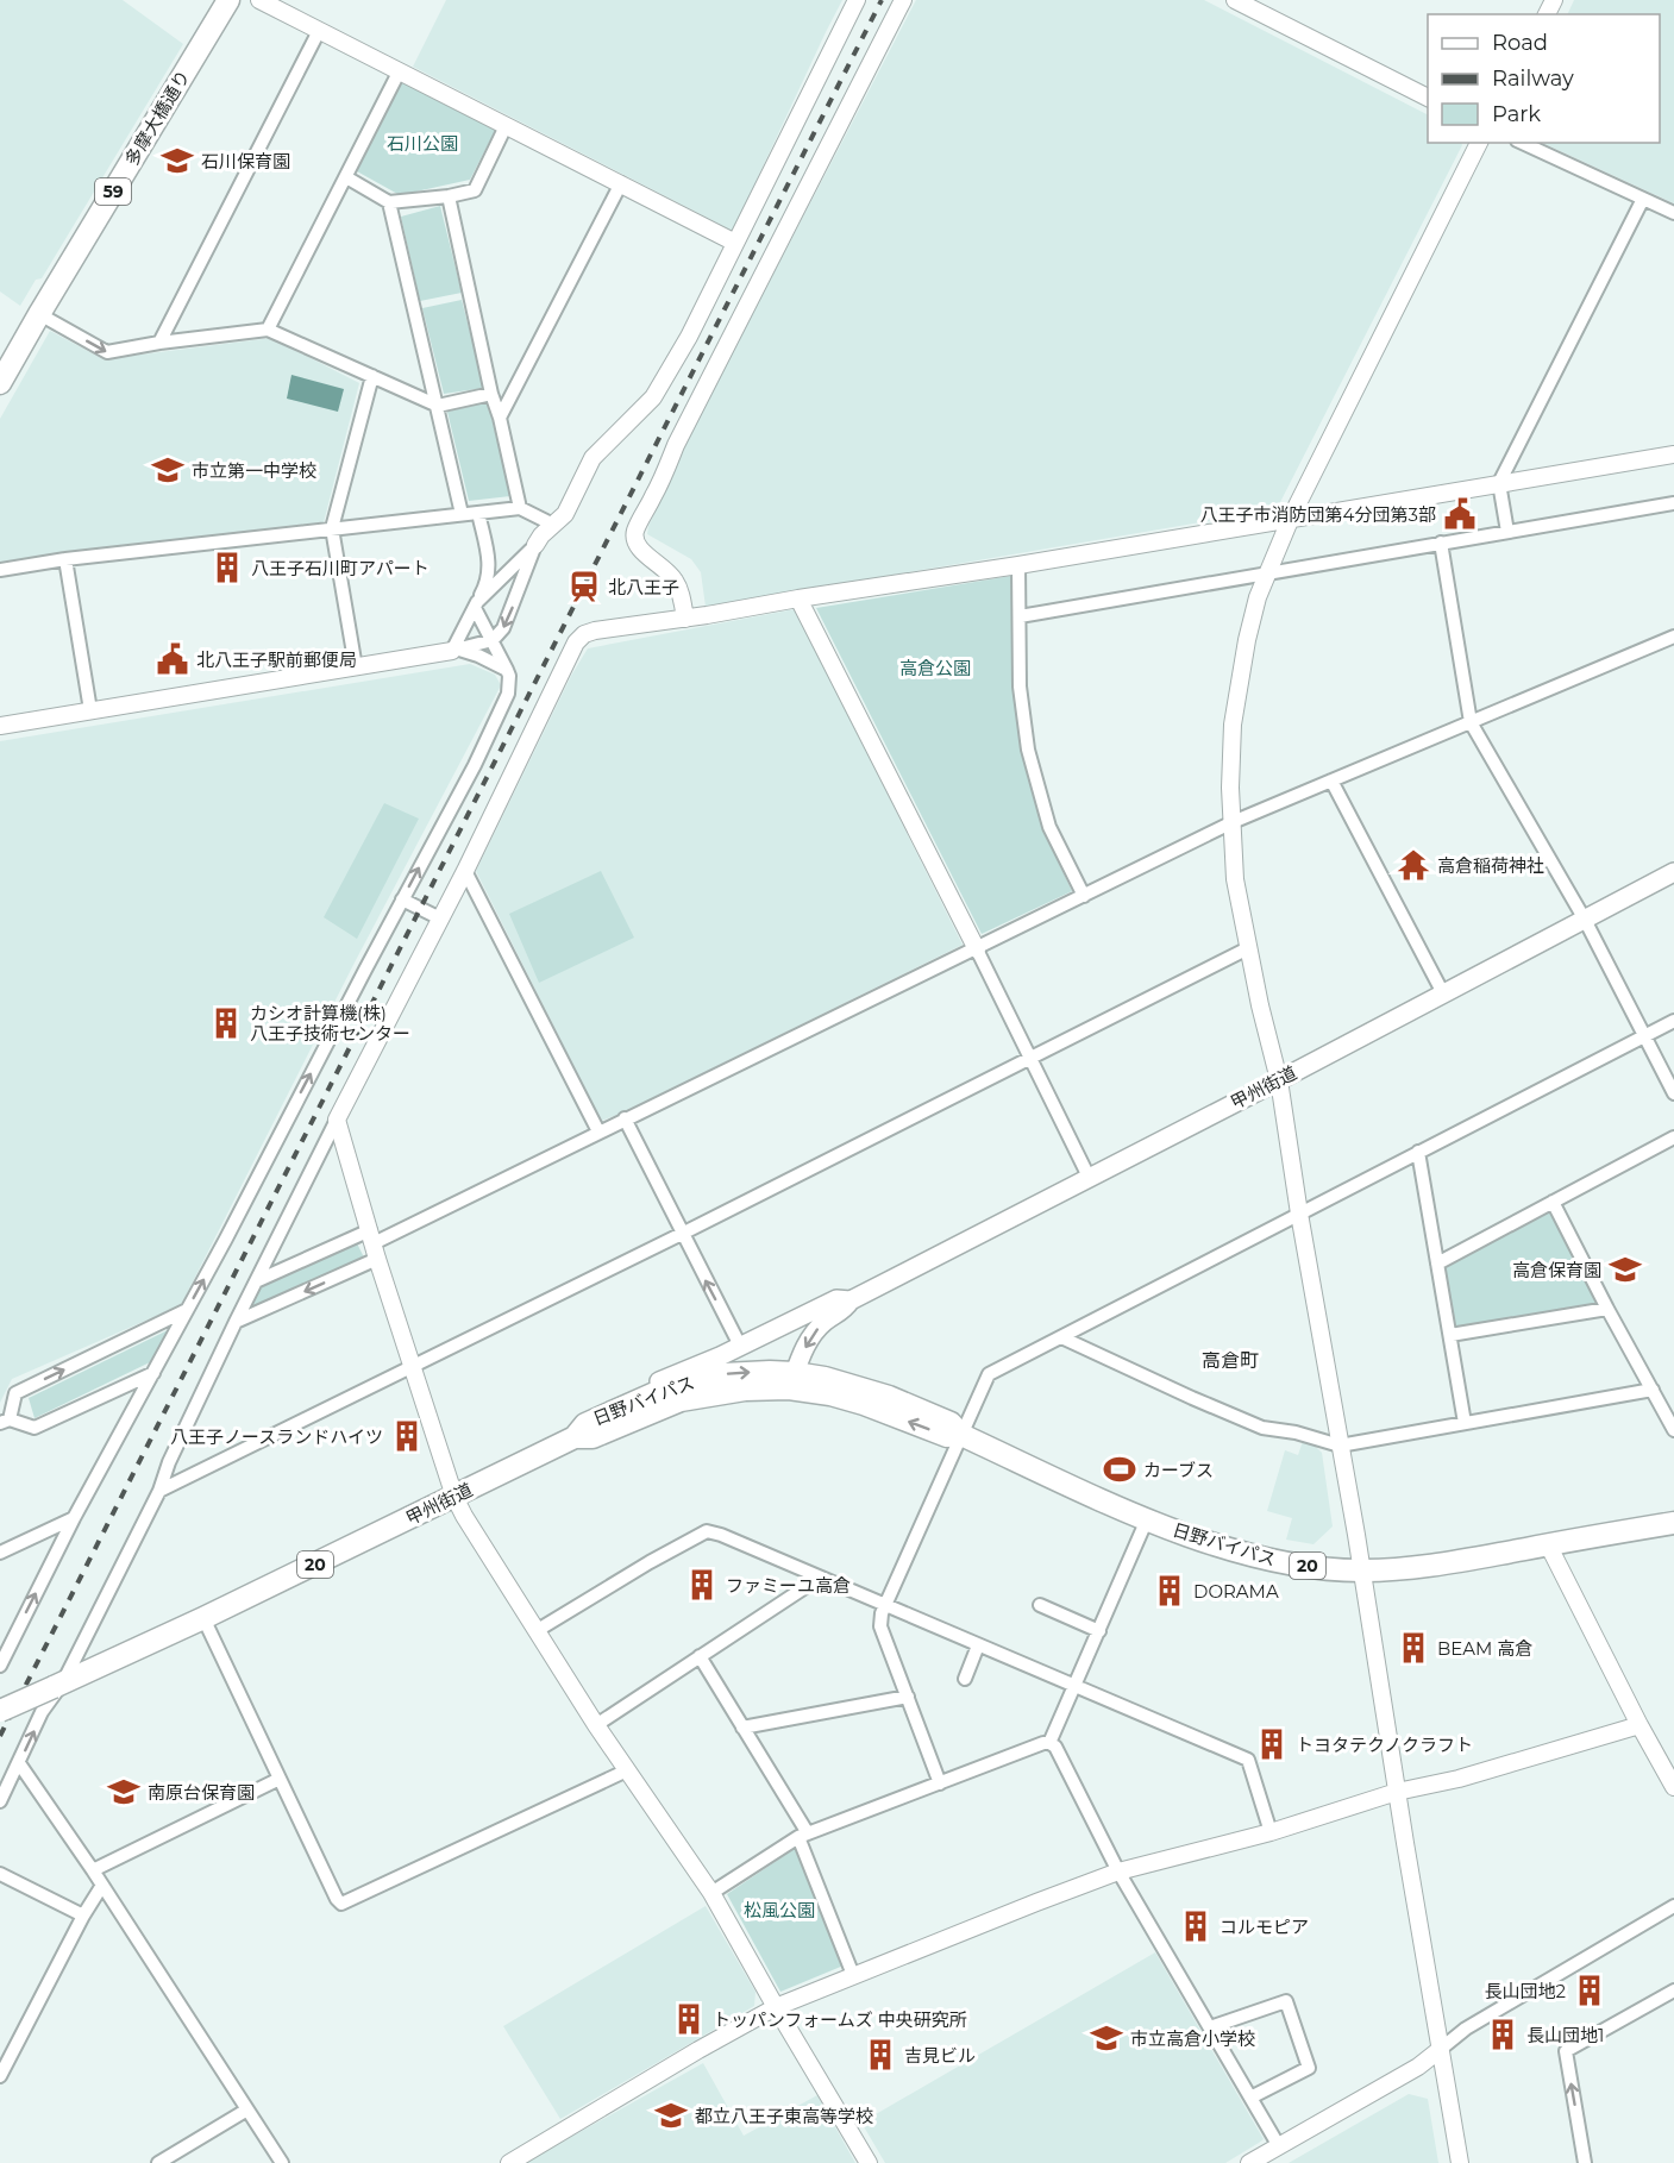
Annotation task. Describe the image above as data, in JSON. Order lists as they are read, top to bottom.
{
  "streets": {
    "main road": [
      "多摩大橋通り",
      "59",
      "甲州街道",
      "日野バイパス",
      "20"
    ]
  },
  "crossings": [
    ["甲州街道", "日野バイパス"]
  ],
  "districts": ["高倉町"],
  "parks": ["石川公園", "高倉公園", "松風公園"],
  "places": {
    "school or university": [
      "石川保育園",
      "市立第一中学校",
      "高倉保育園",
      "南原台保育園",
      "市立高倉小学校",
      "都立八王子東高等学校"
    ],
    "public building": ["八王子市消防団第4分団第3部", "北八王子駅前郵便局"],
    "building": [
      "八王子石川町アパート",
      "カシオ計算機(株) 八王子技術センター",
      "八王子ノースランドハイツ",
      "ファミーユ高倉",
      "DORAMA",
      "BEAM 高倉",
      "トヨタテクノクラフト",
      "コルモピア",
      "長山団地2",
      "トッパンフォームズ 中央研究所",
      "長山団地1",
      "吉見ビル"
    ],
    "station": ["北八王子"],
    "temple": ["高倉稲荷神社"],
    "sports": ["カーブス"]
  },
  "legend": ["Road", "Railway", "Park"]
}
